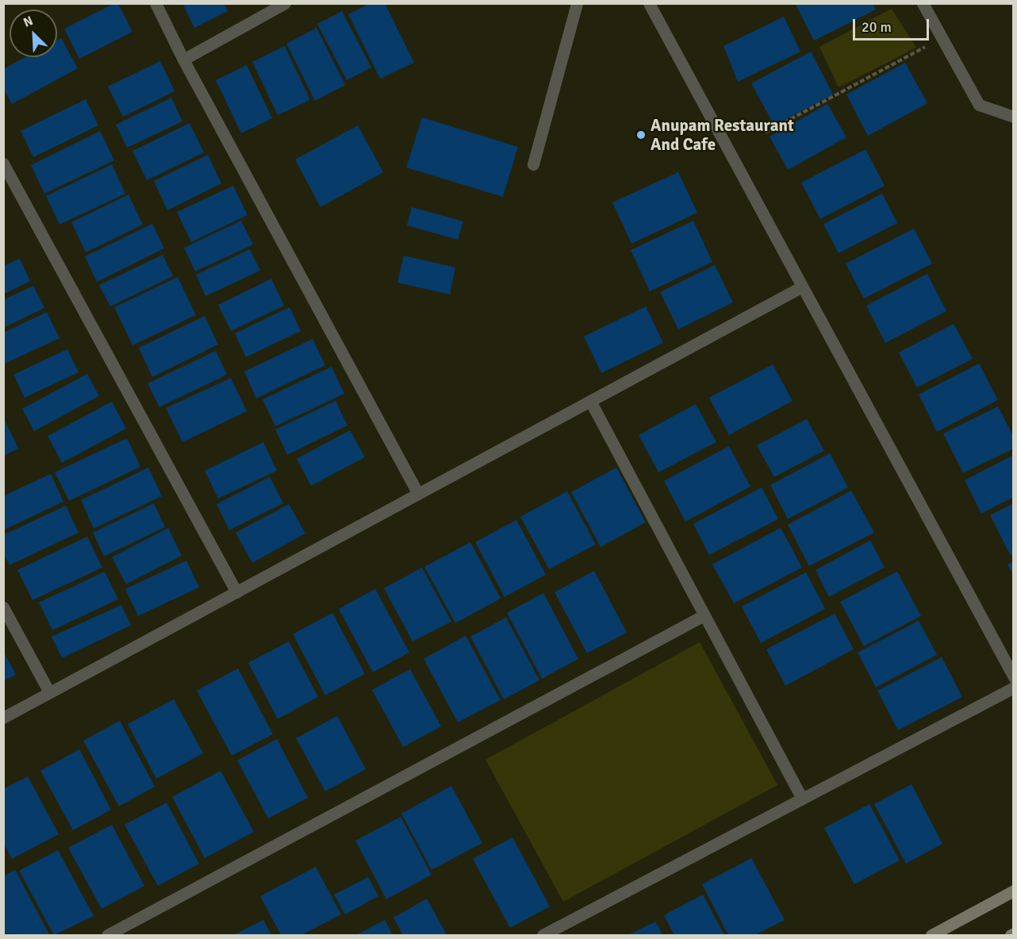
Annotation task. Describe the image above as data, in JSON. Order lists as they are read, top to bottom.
{
  "places": ["Anupam Restaurant And Cafe"],
  "scale_bar": "20 m",
  "north": "top left"
}
